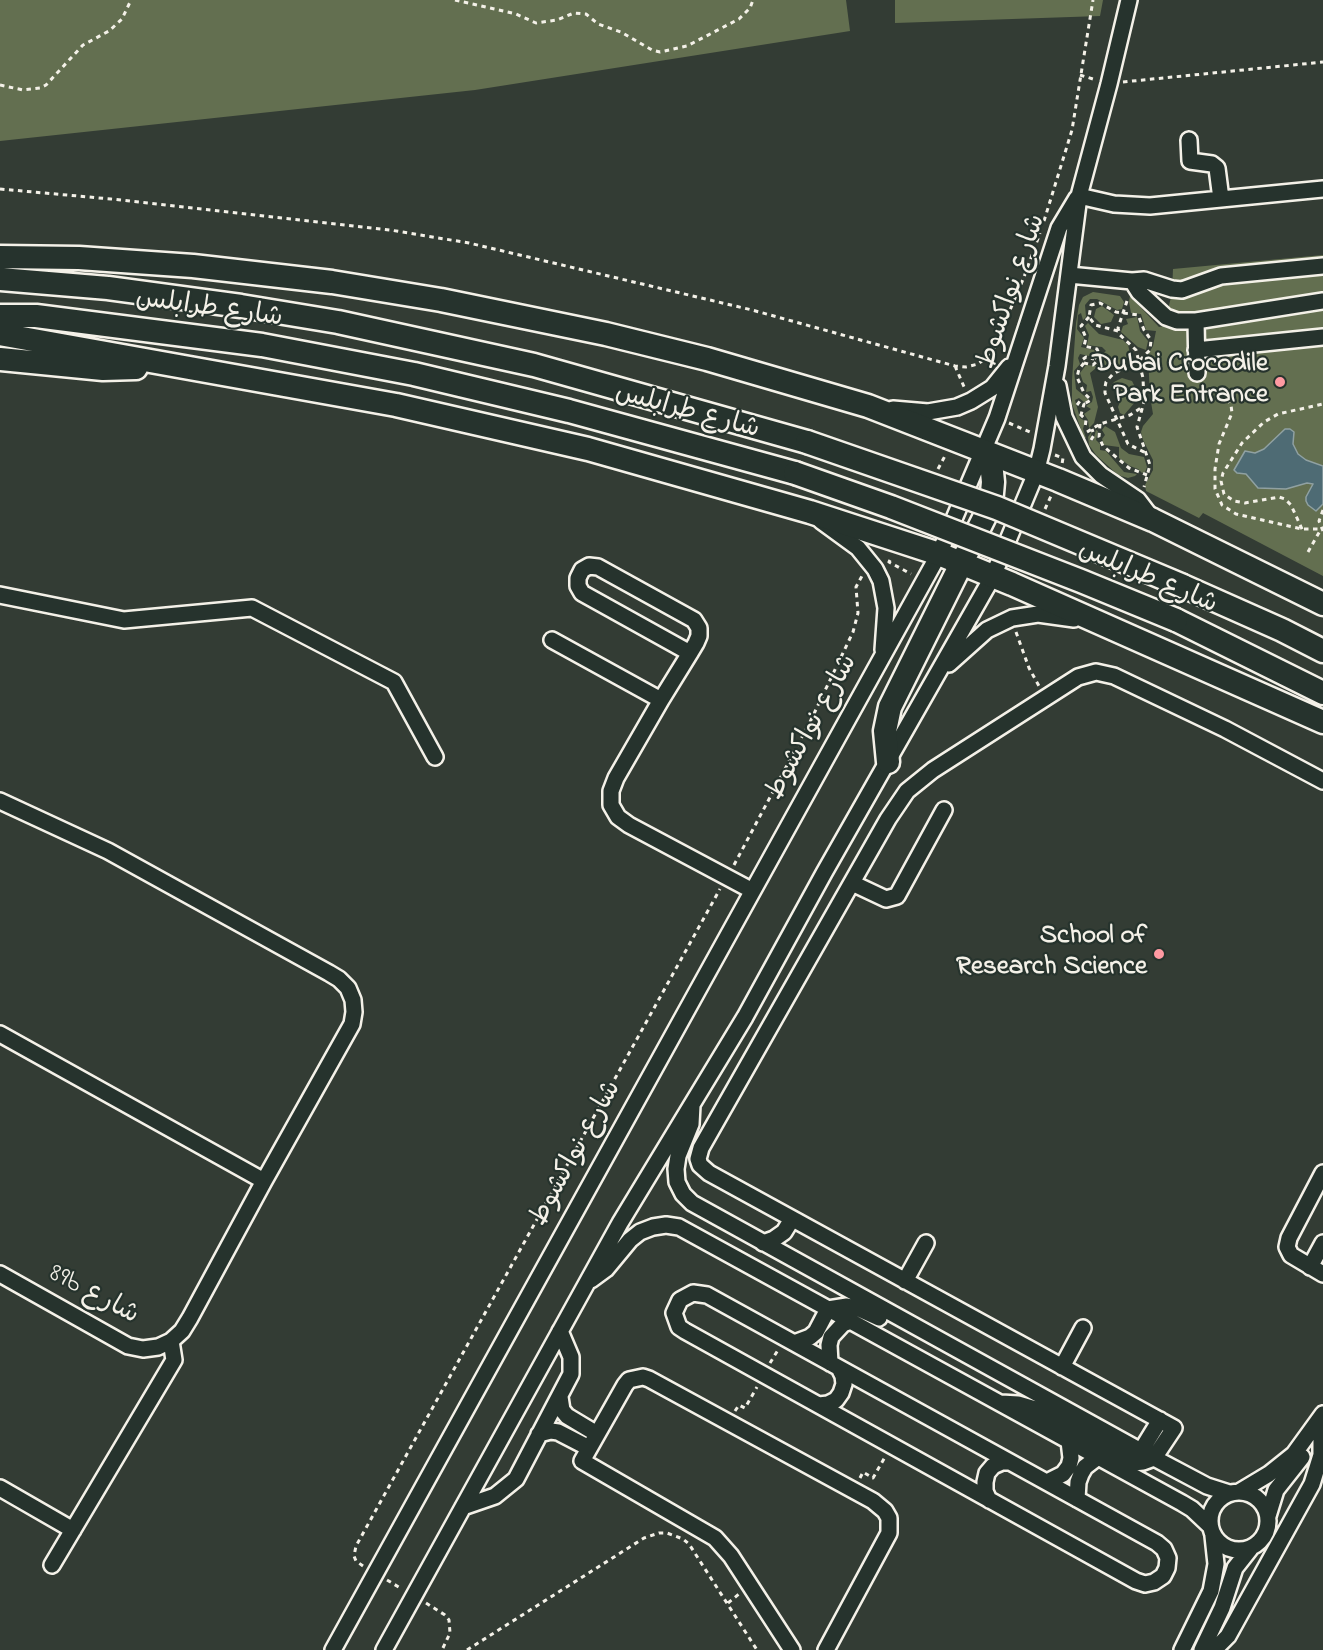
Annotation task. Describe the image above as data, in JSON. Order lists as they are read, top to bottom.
{
  "streets": {
    "highway": ["شارع طرابلس"],
    "street": ["شارع نواكشوط", "89b شارع"]
  },
  "places": ["Dubai Crocodile Park Entrance", "School of Research Science"]
}
